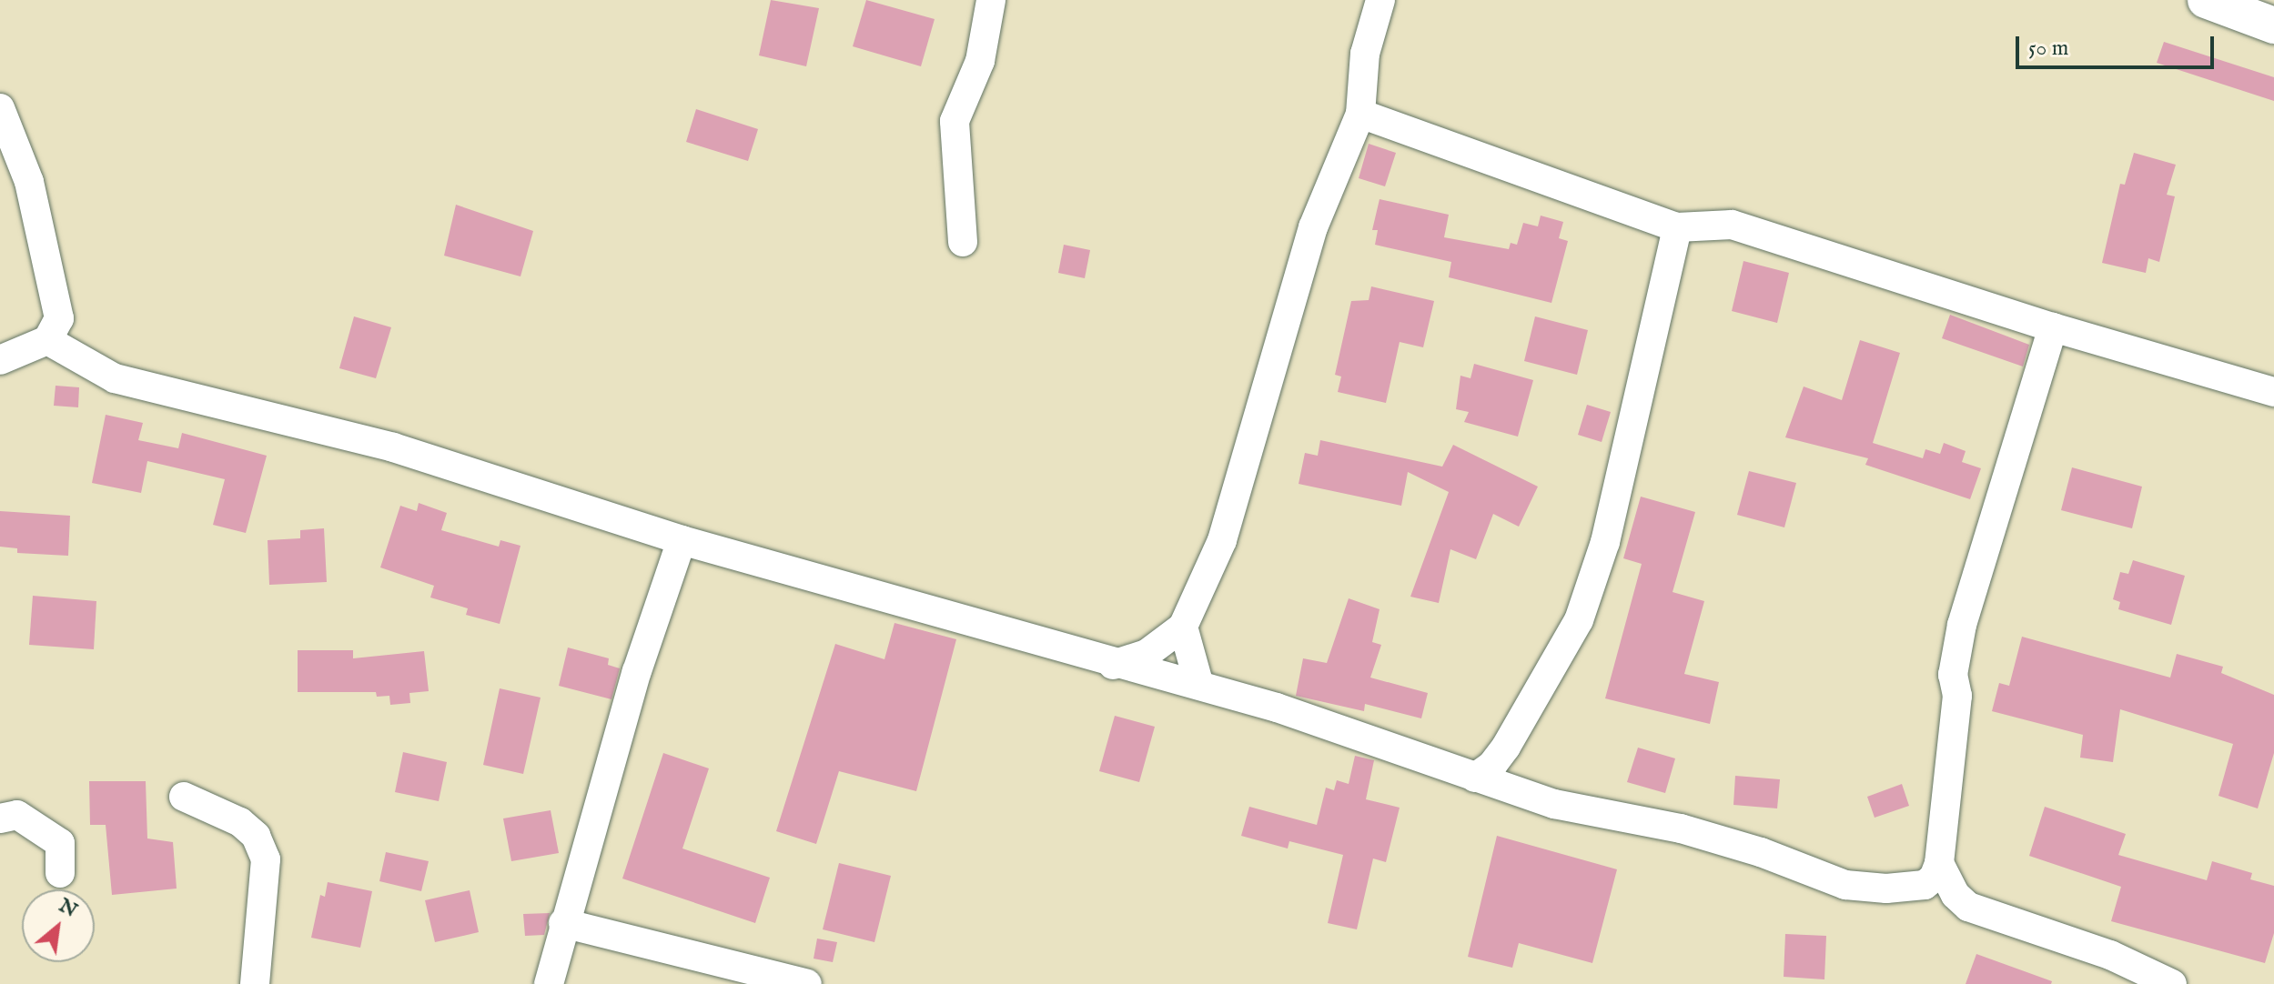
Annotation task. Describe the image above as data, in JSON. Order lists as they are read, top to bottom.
{
  "scale_bar": "50 m",
  "north": "top right"
}
